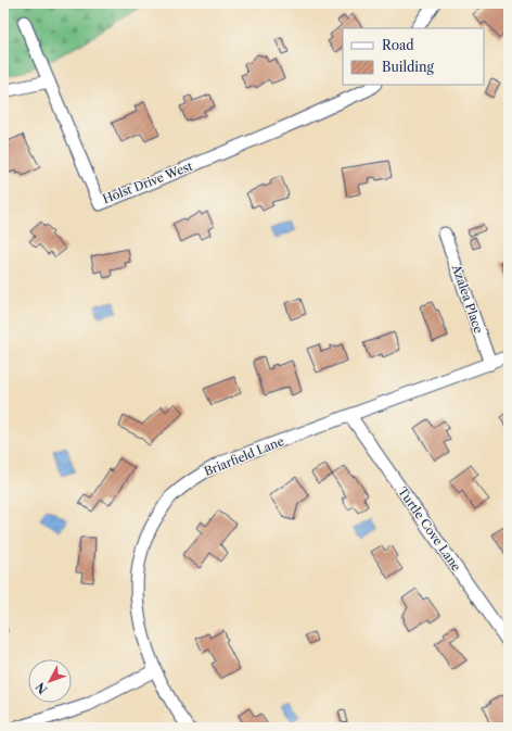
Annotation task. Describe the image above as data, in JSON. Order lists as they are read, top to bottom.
{
  "streets": {
    "street": [
      "Holst Drive West",
      "Azalea Place",
      "Briarfield Lane",
      "Turtle Cove Lane"
    ]
  },
  "crossings": [
    ["Azalea Place", "Briarfield Lane"],
    ["Briarfield Lane", "Turtle Cove Lane"]
  ],
  "legend": ["Road", "Building"],
  "north": "bottom left"
}
